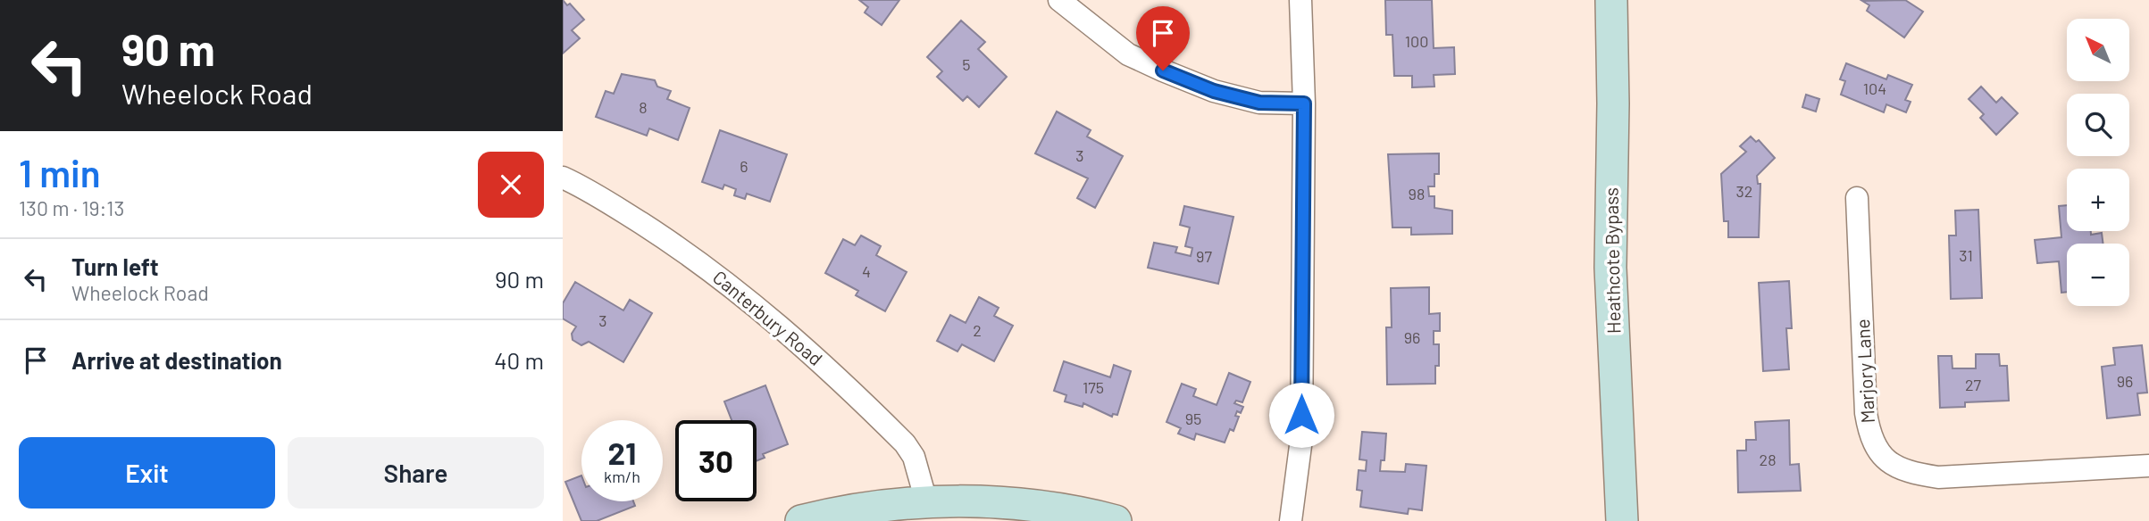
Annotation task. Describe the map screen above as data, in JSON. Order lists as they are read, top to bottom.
{
  "streets": {
    "main road": ["Heathcote Bypass"],
    "street": ["Canterbury Road", "Marjory Lane"]
  },
  "house_numbers": [
    "100",
    "5",
    "104",
    "8",
    "3",
    "6",
    "32",
    "98",
    "31",
    "97",
    "4",
    "3",
    "2",
    "96",
    "96",
    "27",
    "175",
    "95",
    "28"
  ],
  "north": "top left",
  "page": {
    "turn": ["90 m", "Wheelock Road"],
    "map_buttons": ["+", "−"],
    "heading": ["1 min", "130 m · 19:13"],
    "list": [
      {
        "name": "Turn left",
        "note": "Wheelock Road",
        "value": "90 m"
      },
      {
        "name": "Arrive at destination",
        "value": "40 m"
      }
    ],
    "speed": "21 km/h",
    "limit": "30",
    "buttons": ["Exit", "Share"]
  }
}
